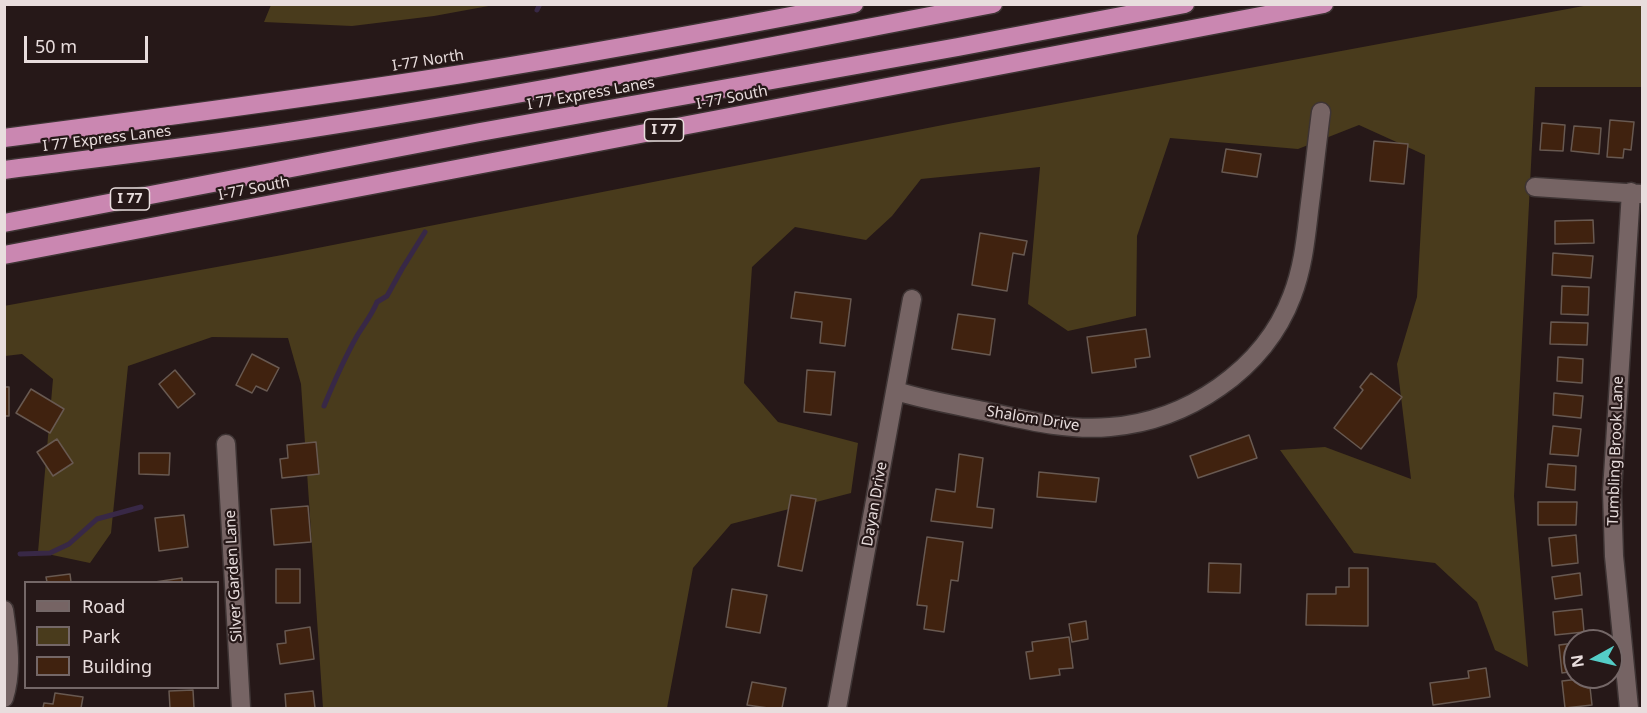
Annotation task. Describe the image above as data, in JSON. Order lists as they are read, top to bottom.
{
  "streets": {
    "highway": [
      "I-77 North",
      "I 77 Express Lanes",
      "I-77 South",
      "I 77"
    ],
    "street": [
      "Shalom Drive",
      "Tumbling Brook Lane",
      "Dayan Drive",
      "Silver Garden Lane"
    ]
  },
  "crossings": [
    ["Shalom Drive", "Dayan Drive"]
  ],
  "legend": ["Road", "Park", "Building"],
  "scale_bar": "50 m",
  "north": "left"
}
